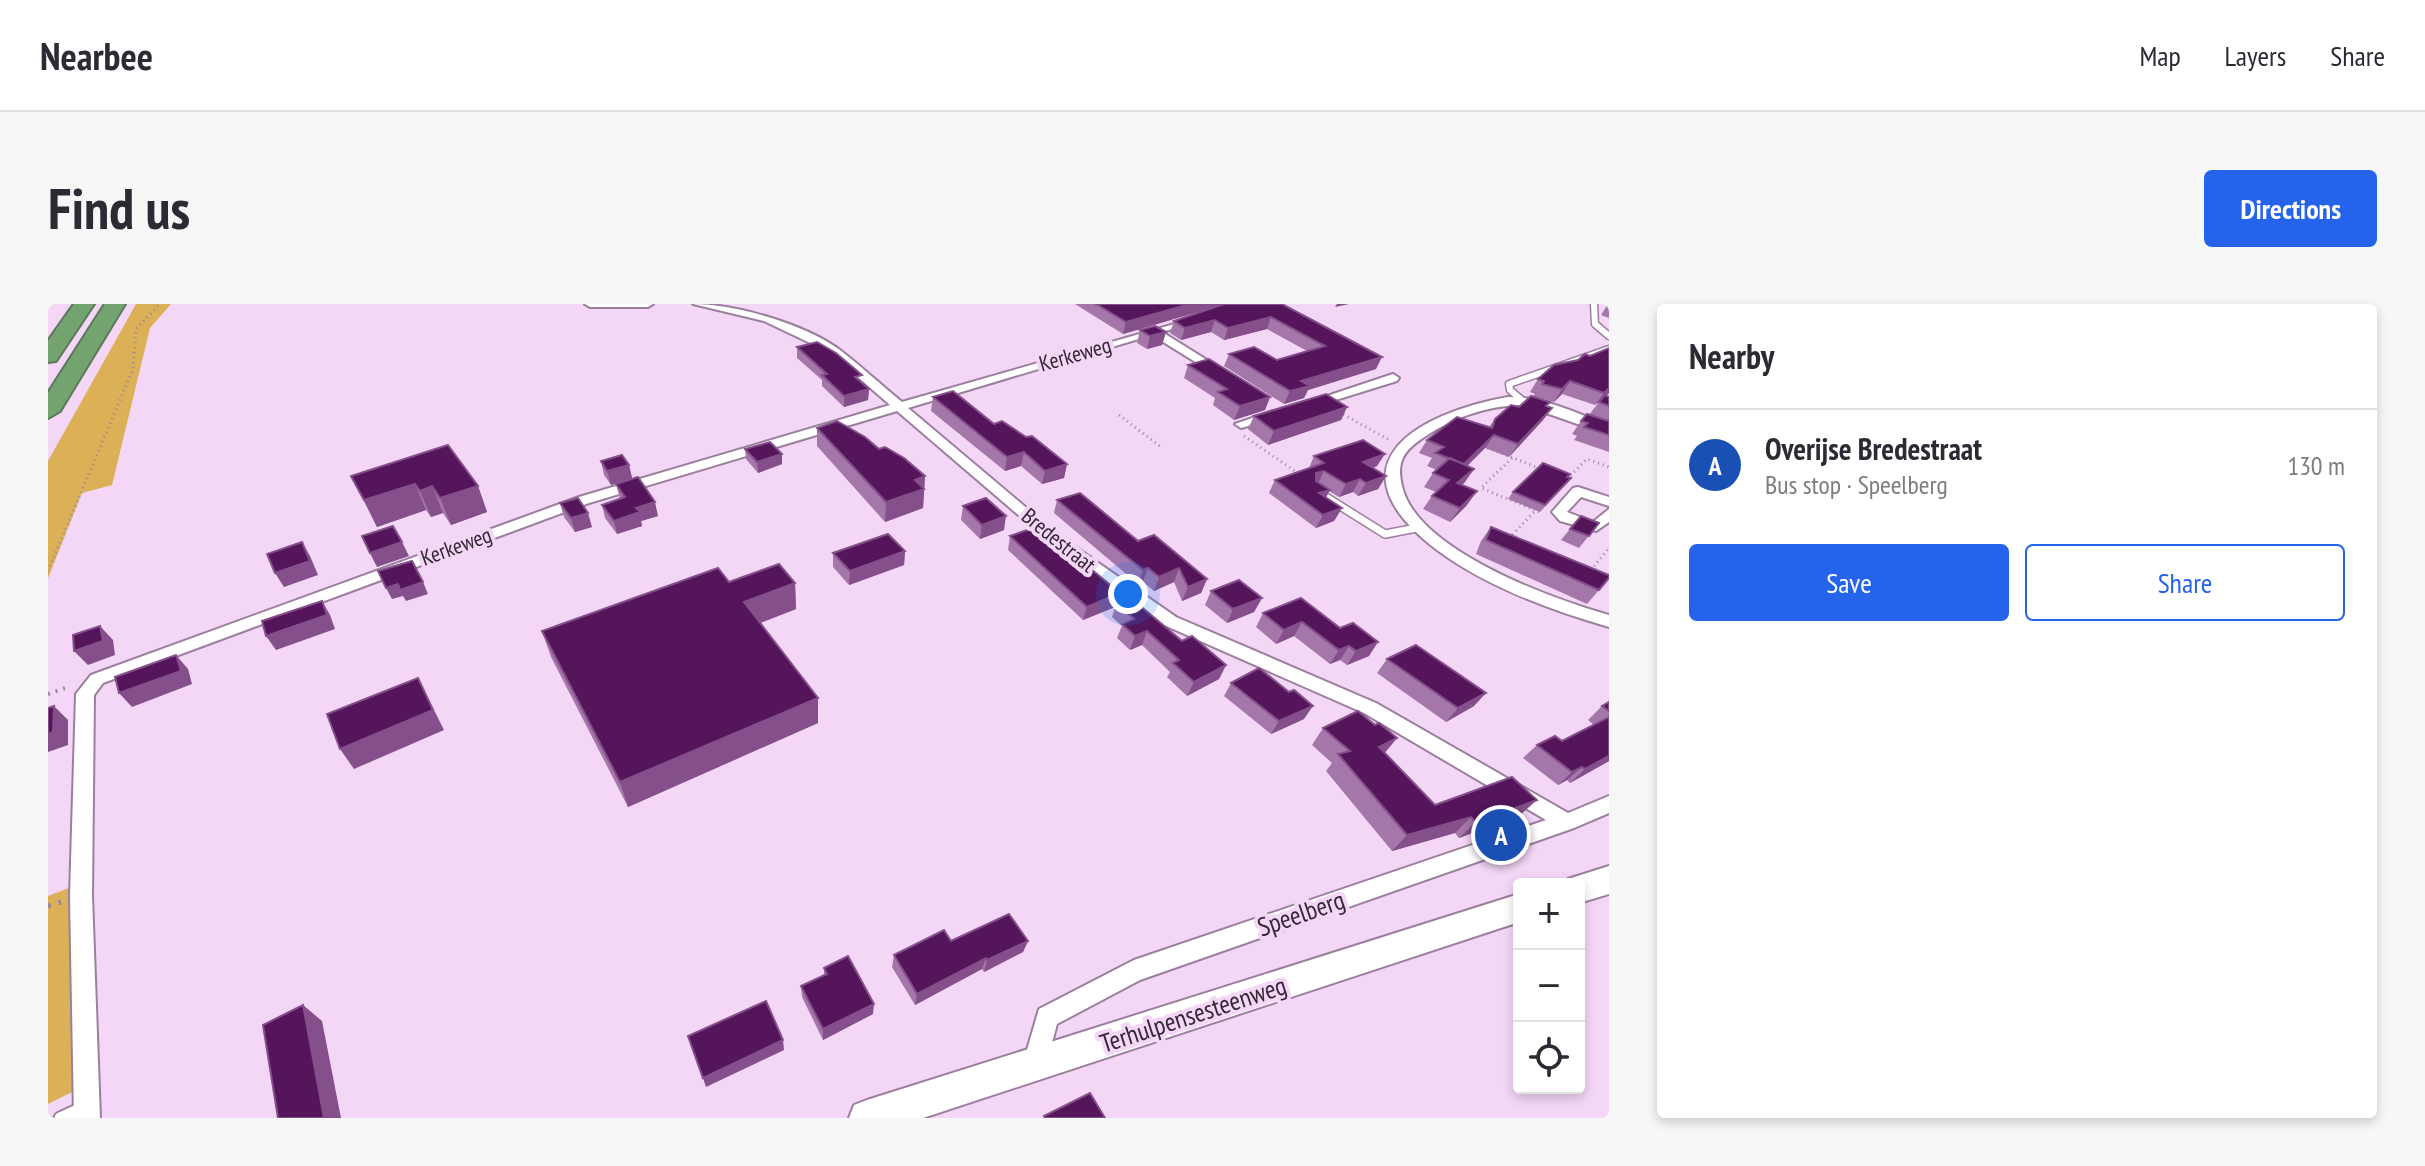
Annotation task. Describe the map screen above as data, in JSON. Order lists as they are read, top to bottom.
{
  "streets": {
    "main road": ["Terhulpensesteenweg"],
    "street": ["Kerkeweg", "Bredestraat", "Speelberg"]
  },
  "crossings": [
    ["Kerkeweg", "Bredestraat"],
    ["Bredestraat", "Speelberg"],
    ["Speelberg", "Terhulpensesteenweg"]
  ],
  "page": {
    "header": "Nearbee",
    "nav": ["Map", "Layers", "Share"],
    "buttons": [
      "Directions",
      ["Save", "Share"]
    ],
    "title": "Find us",
    "heading": "Nearby",
    "list": [
      {
        "mark": "A",
        "name": "Overijse Bredestraat",
        "note": "Bus stop · Speelberg",
        "value": "130 m"
      }
    ],
    "pins": "A",
    "map_buttons": ["+", "−"]
  }
}
